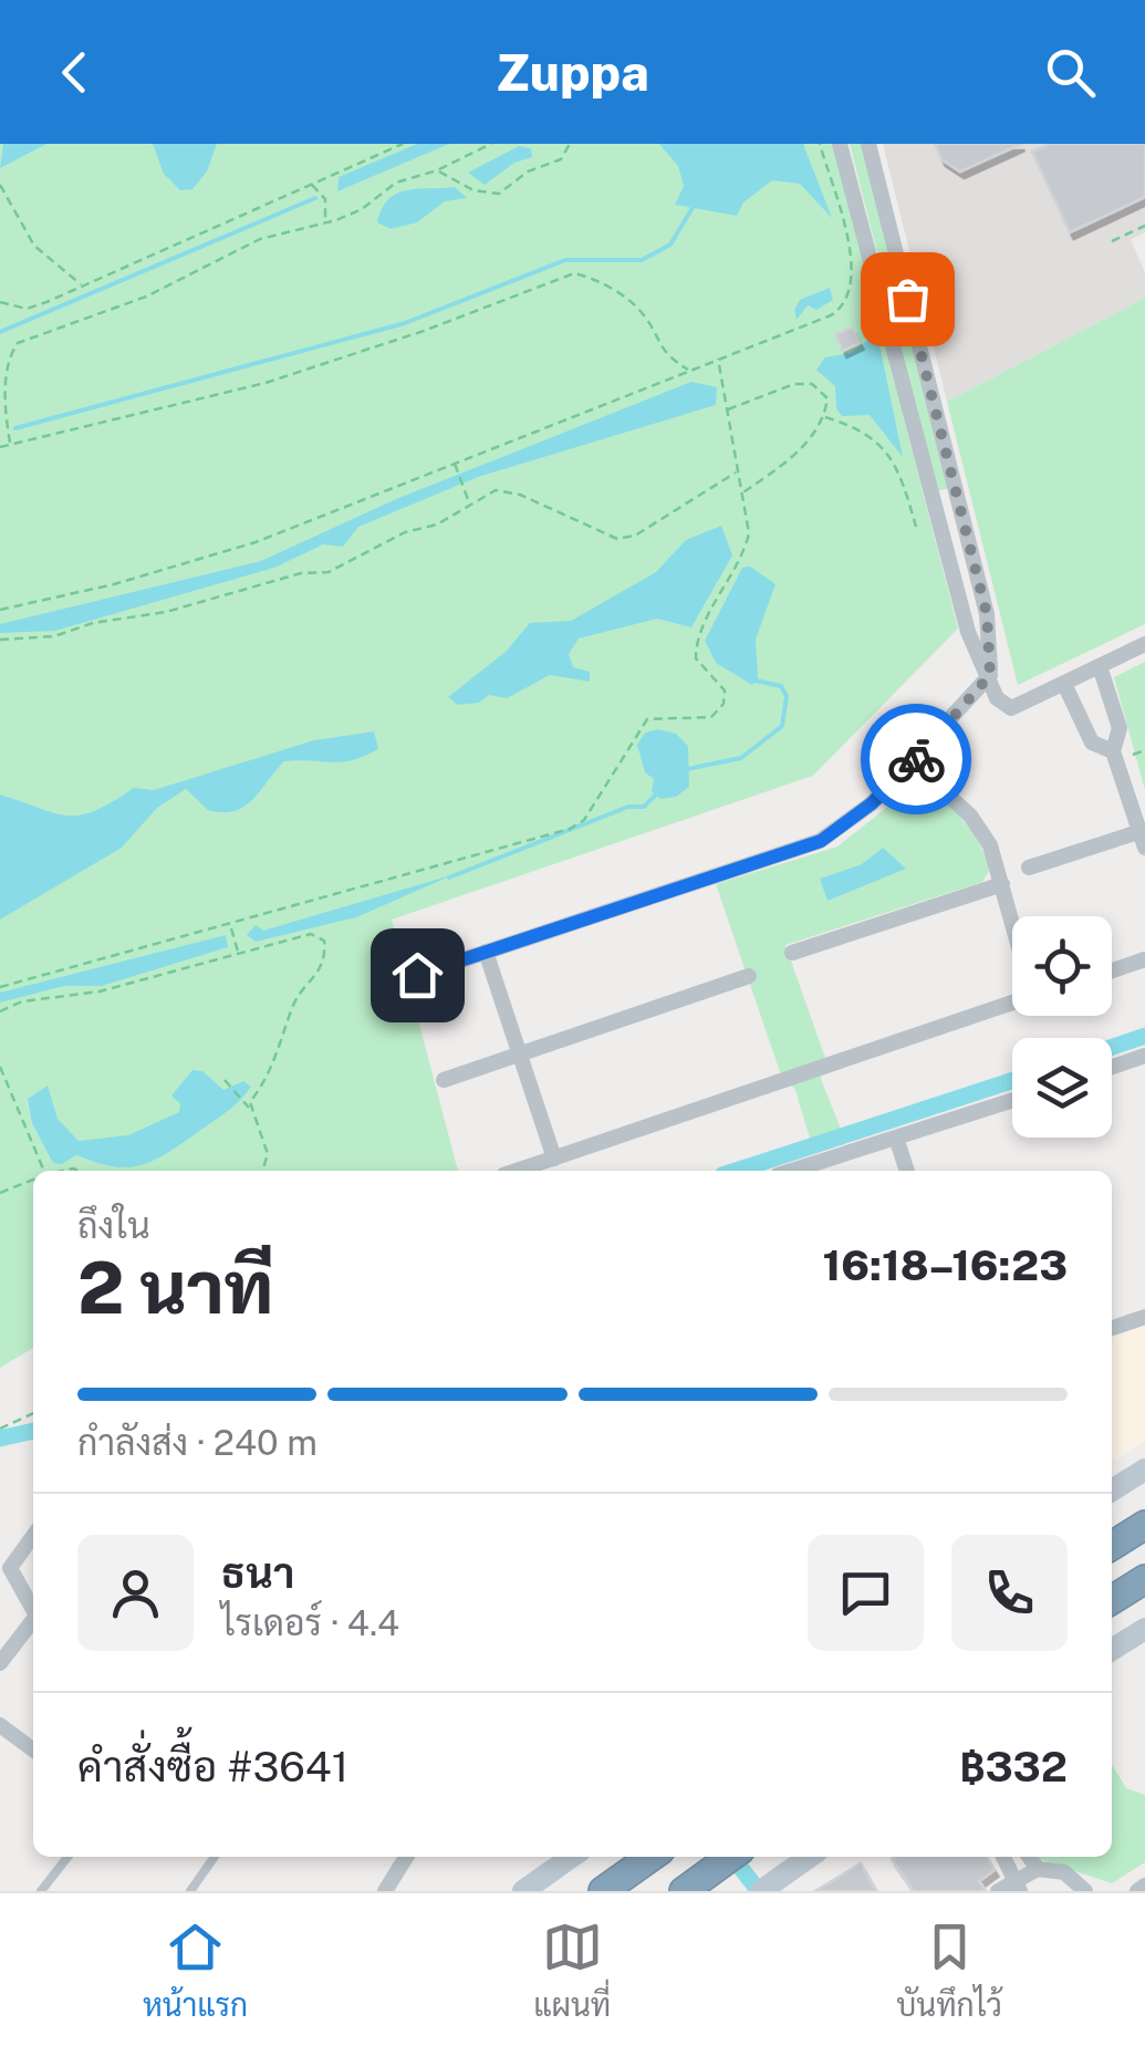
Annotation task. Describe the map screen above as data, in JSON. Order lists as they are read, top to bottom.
{
  "page": {
    "header": "Zuppa",
    "heading": ["2 นาที", "ถึงใน", "16:18–16:23"],
    "panel": [
      "ธนา",
      "ไรเดอร์ · 4.4",
      "คำสั่งซื้อ #3641",
      "฿332"
    ],
    "bar": "กำลังส่ง · 240 m",
    "tabs": ["หน้าแรก", "แผนที่", "บันทึกไว้"]
  }
}
